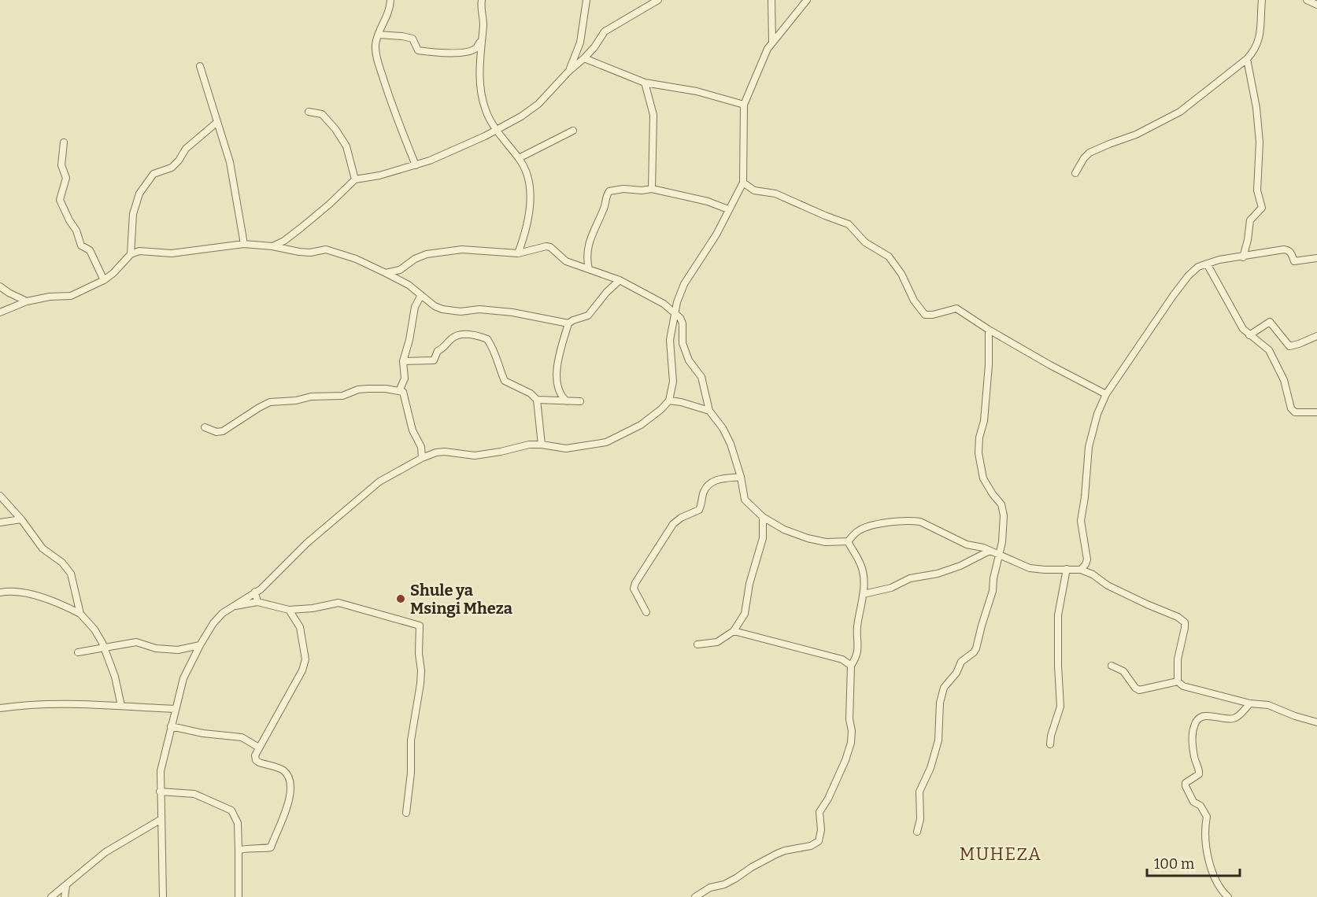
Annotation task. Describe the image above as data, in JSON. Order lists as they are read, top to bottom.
{
  "districts": ["MUHEZA"],
  "places": ["Shule ya Msingi Mheza"],
  "scale_bar": "100 m"
}
